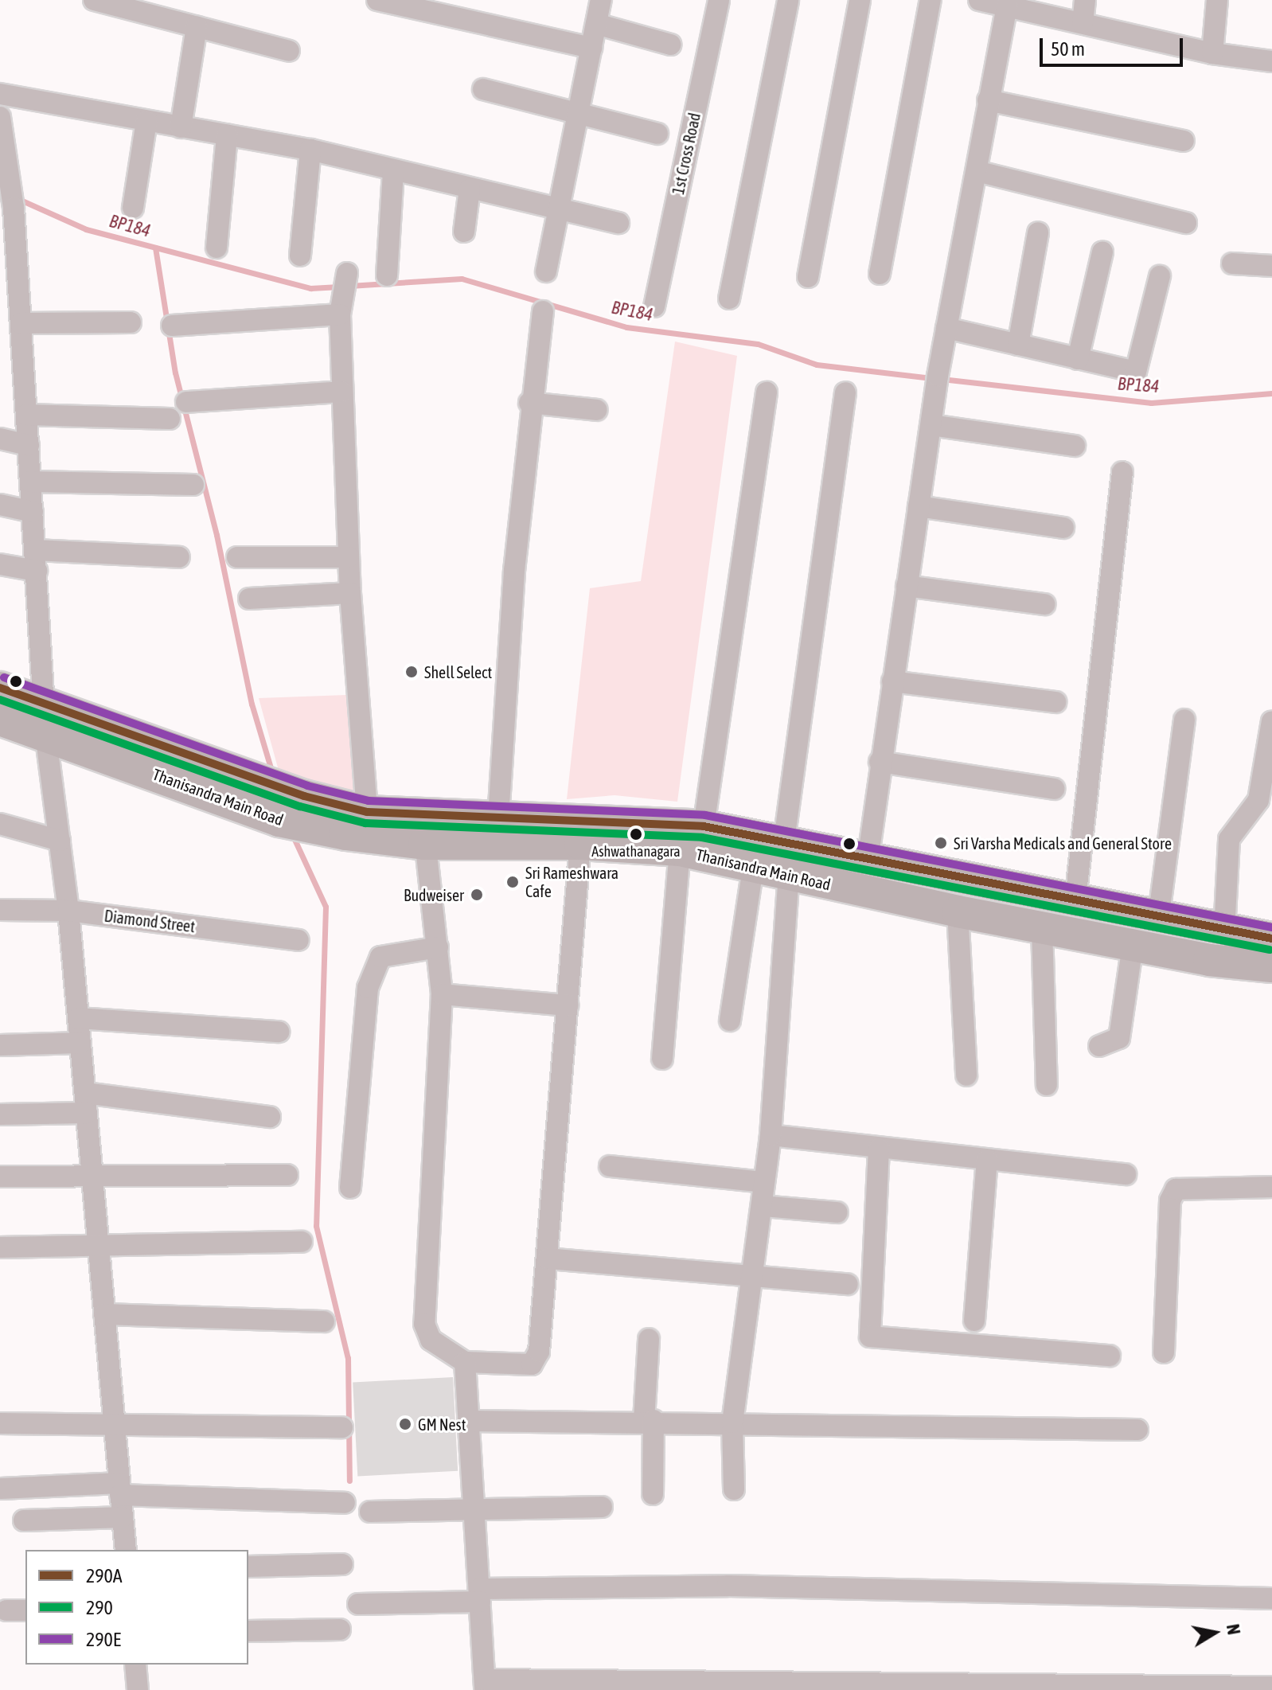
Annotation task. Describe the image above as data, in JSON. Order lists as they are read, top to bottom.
{
  "streets": {
    "main road": ["Thanisandra Main Road"],
    "street": ["1st Cross Road", "Diamond Street"]
  },
  "water": ["BP184"],
  "places": [
    "Shell Select",
    "Ashwathanagara",
    "Sri Varsha Medicals and General Store",
    "Sri Rameshwara Cafe",
    "Budweiser",
    "GM Nest"
  ],
  "lines": ["transit line 290E", "transit line 290A", "transit line 290"],
  "legend": ["290A", "290", "290E"],
  "scale_bar": "50 m",
  "north": "right"
}
